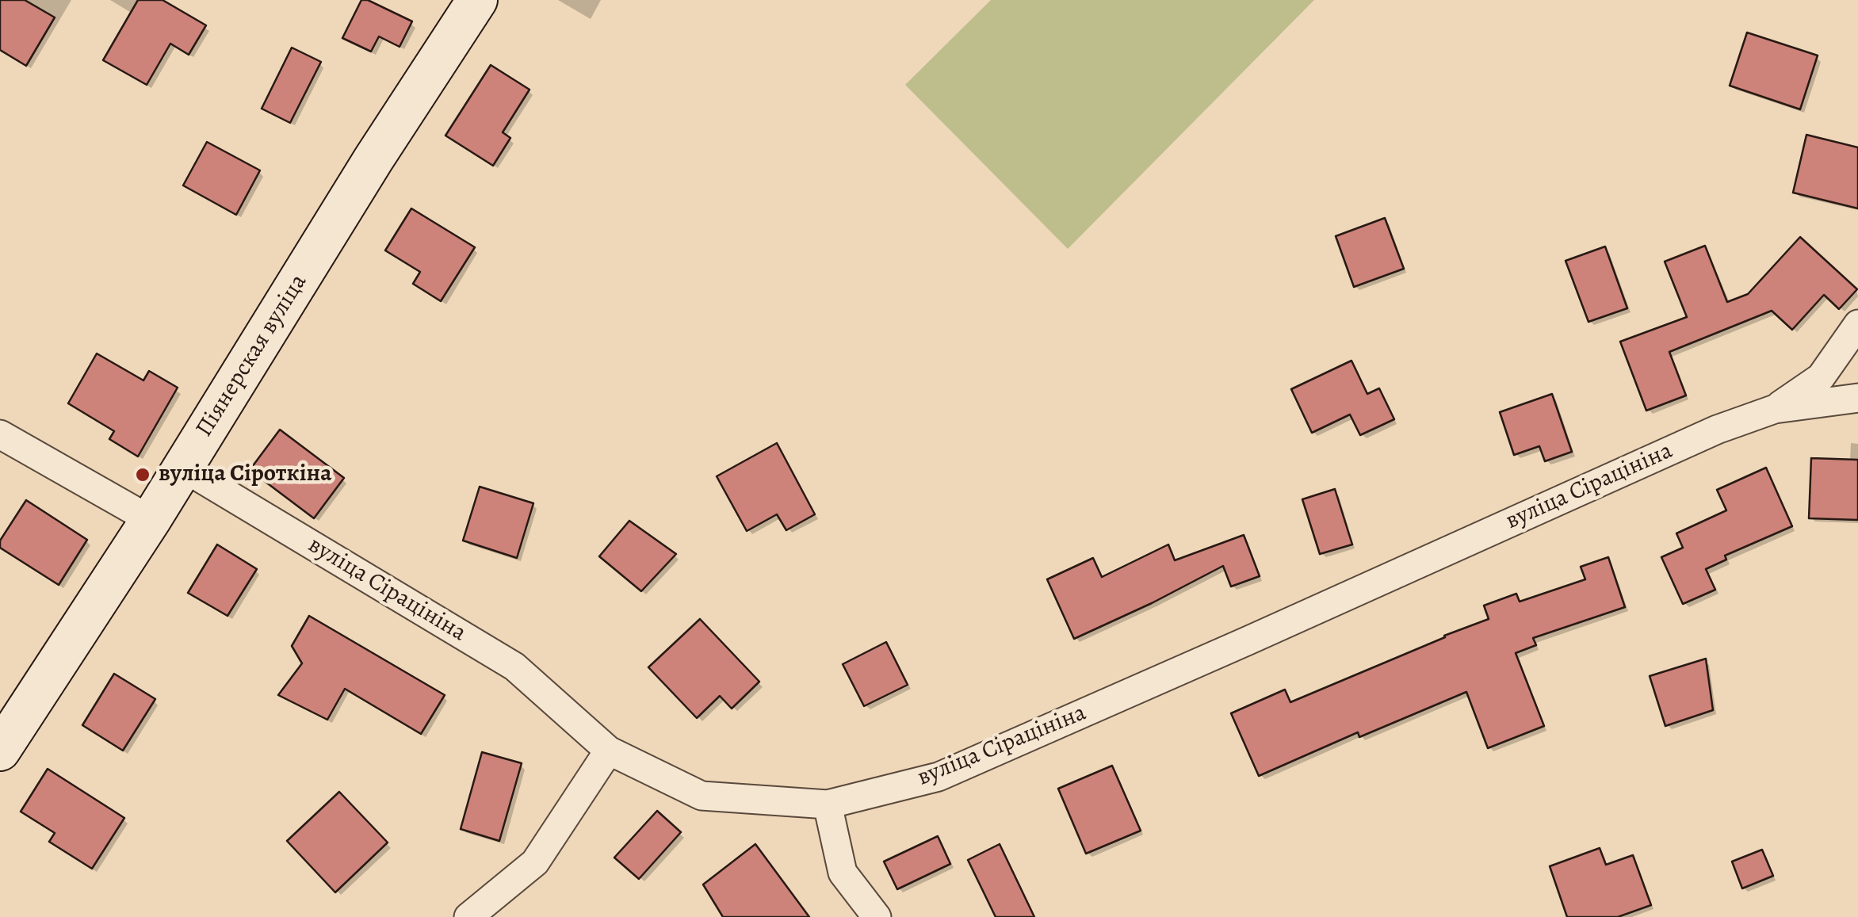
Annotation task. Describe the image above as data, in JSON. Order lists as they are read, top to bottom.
{
  "streets": {
    "street": ["Піянерская вуліца", "вуліца Сірацініна"]
  },
  "crossings": [
    ["Піянерская вуліца", "вуліца Сірацініна"]
  ],
  "places": ["вуліца Сіроткіна"]
}
